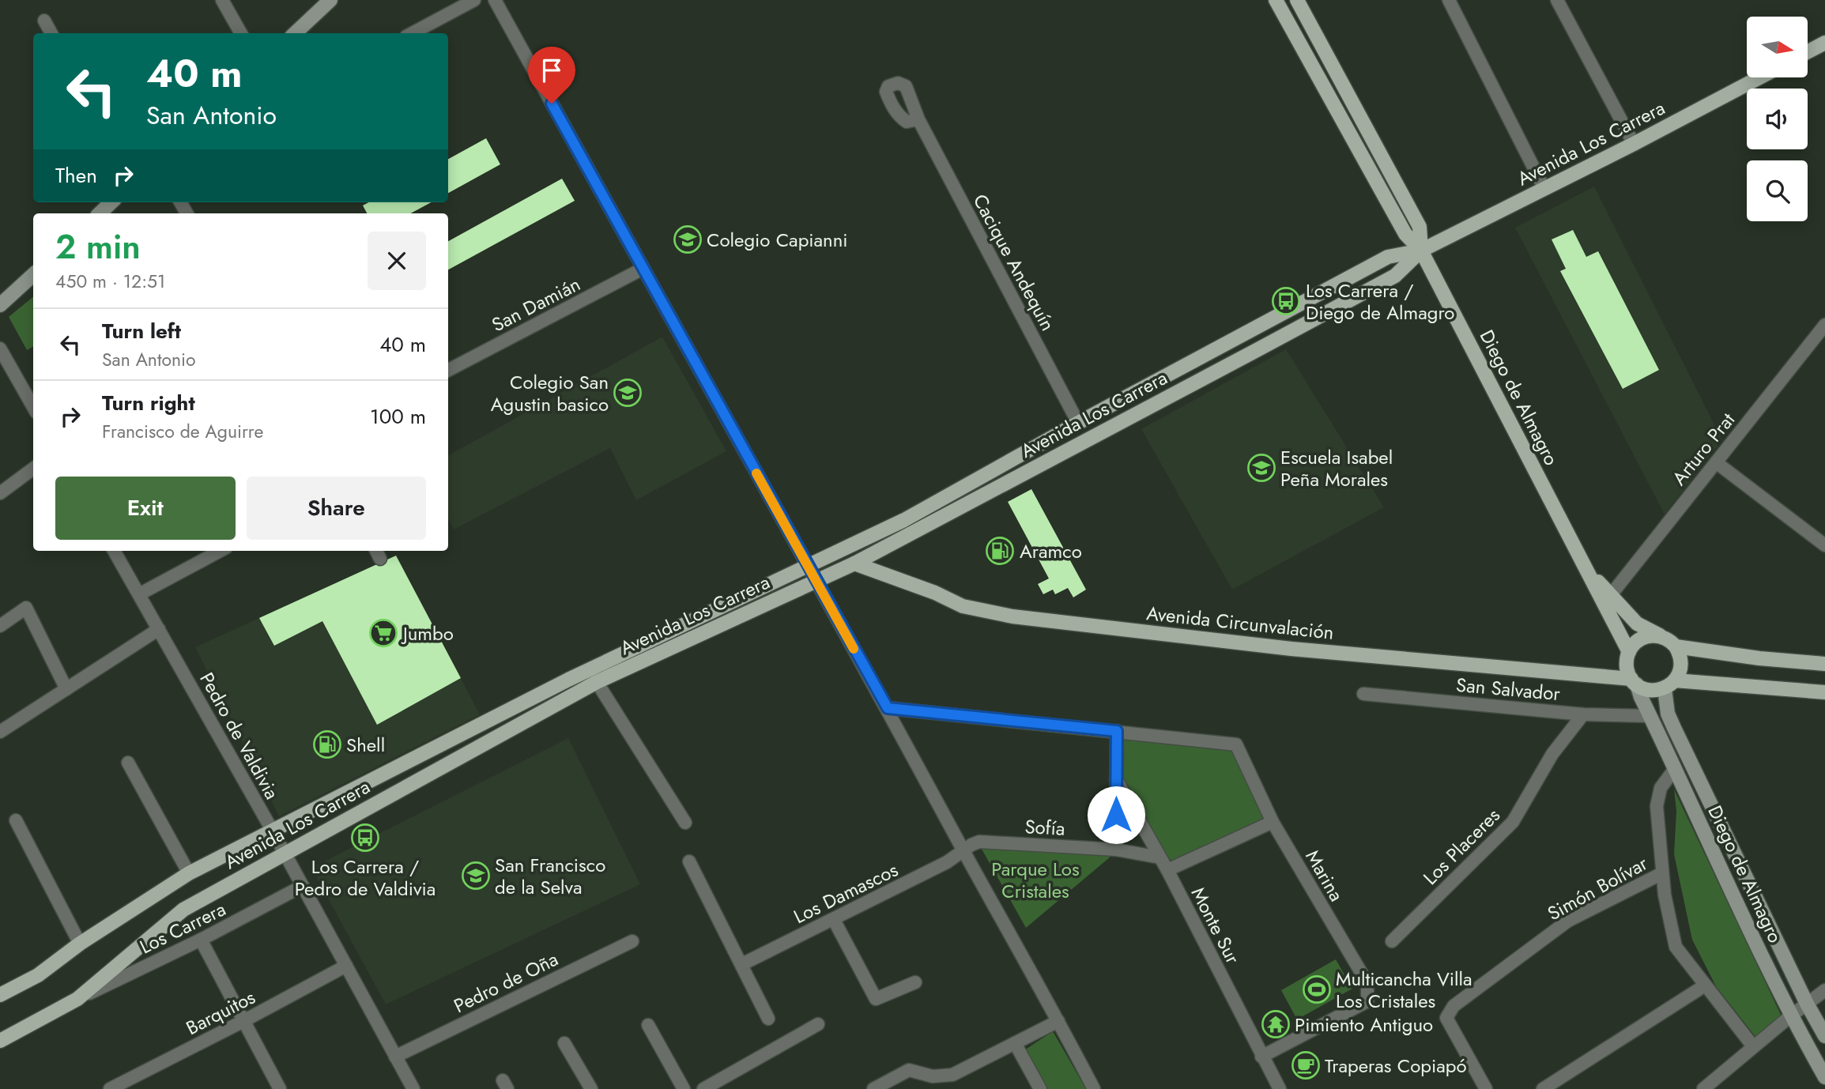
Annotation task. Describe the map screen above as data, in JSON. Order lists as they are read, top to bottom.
{
  "streets": {
    "main road": ["Avenida Los Carrera", "Diego de Almagro", "Avenida Circunvalación"],
    "street": [
      "Cacique Andequín",
      "San Damián",
      "Arturo Prat",
      "San Salvador",
      "Pedro de Valdivia",
      "Sofía",
      "Los Placeres",
      "Marina",
      "Simón Bolívar",
      "Los Damascos",
      "Monte Sur",
      "Los Carrera",
      "Pedro de Oña",
      "Barquitos"
    ]
  },
  "crossings": [
    ["Avenida Los Carrera", "Cacique Andequín"],
    ["Avenida Los Carrera", "Diego de Almagro"],
    ["Avenida Los Carrera", "Avenida Circunvalación"],
    ["Avenida Los Carrera", "Pedro de Valdivia"],
    ["Avenida Los Carrera", "Los Carrera"],
    ["Diego de Almagro", "Arturo Prat"],
    ["Diego de Almagro", "Avenida Circunvalación"],
    ["Diego de Almagro", "San Salvador"],
    ["San Salvador", "Los Placeres"],
    ["Pedro de Valdivia", "Los Carrera"],
    ["Pedro de Valdivia", "Pedro de Oña"],
    ["Pedro de Valdivia", "Barquitos"],
    ["Sofía", "Los Damascos"],
    ["Sofía", "Monte Sur"],
    ["Marina", "Monte Sur"]
  ],
  "parks": ["Parque Los Cristales"],
  "places": {
    "school or university": [
      "Colegio Capianni",
      "Colegio San Agustin basico",
      "Escuela Isabel Peña Morales",
      "San Francisco de la Selva"
    ],
    "bus stop": ["Los Carrera / Diego de Almagro", "Los Carrera / Pedro de Valdivia"],
    "fuel station": ["Aramco", "Shell"],
    "supermarket": ["Jumbo"],
    "sports": ["Multicancha Villa Los Cristales"],
    "temple": ["Pimiento Antiguo"],
    "cafe": ["Traperas Copiapó"]
  },
  "north": "right",
  "page": {
    "turn": ["40 m", "San Antonio"],
    "then": "Then",
    "heading": ["2 min", "450 m · 12:51"],
    "list": [
      {
        "name": "Turn left",
        "note": "San Antonio",
        "value": "40 m"
      },
      {
        "name": "Turn right",
        "note": "Francisco de Aguirre",
        "value": "100 m"
      }
    ],
    "buttons": ["Exit", "Share"]
  }
}
